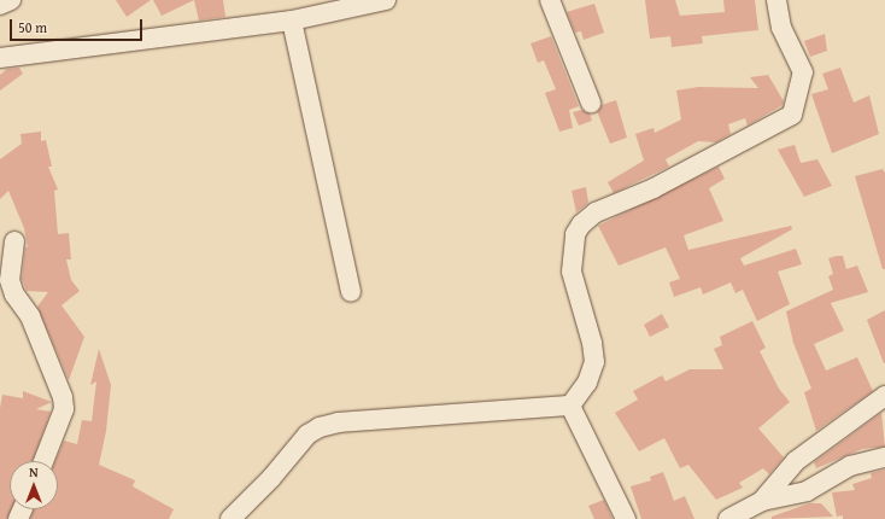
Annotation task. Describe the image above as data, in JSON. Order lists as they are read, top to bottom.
{
  "scale_bar": "50 m",
  "north": "top"
}
